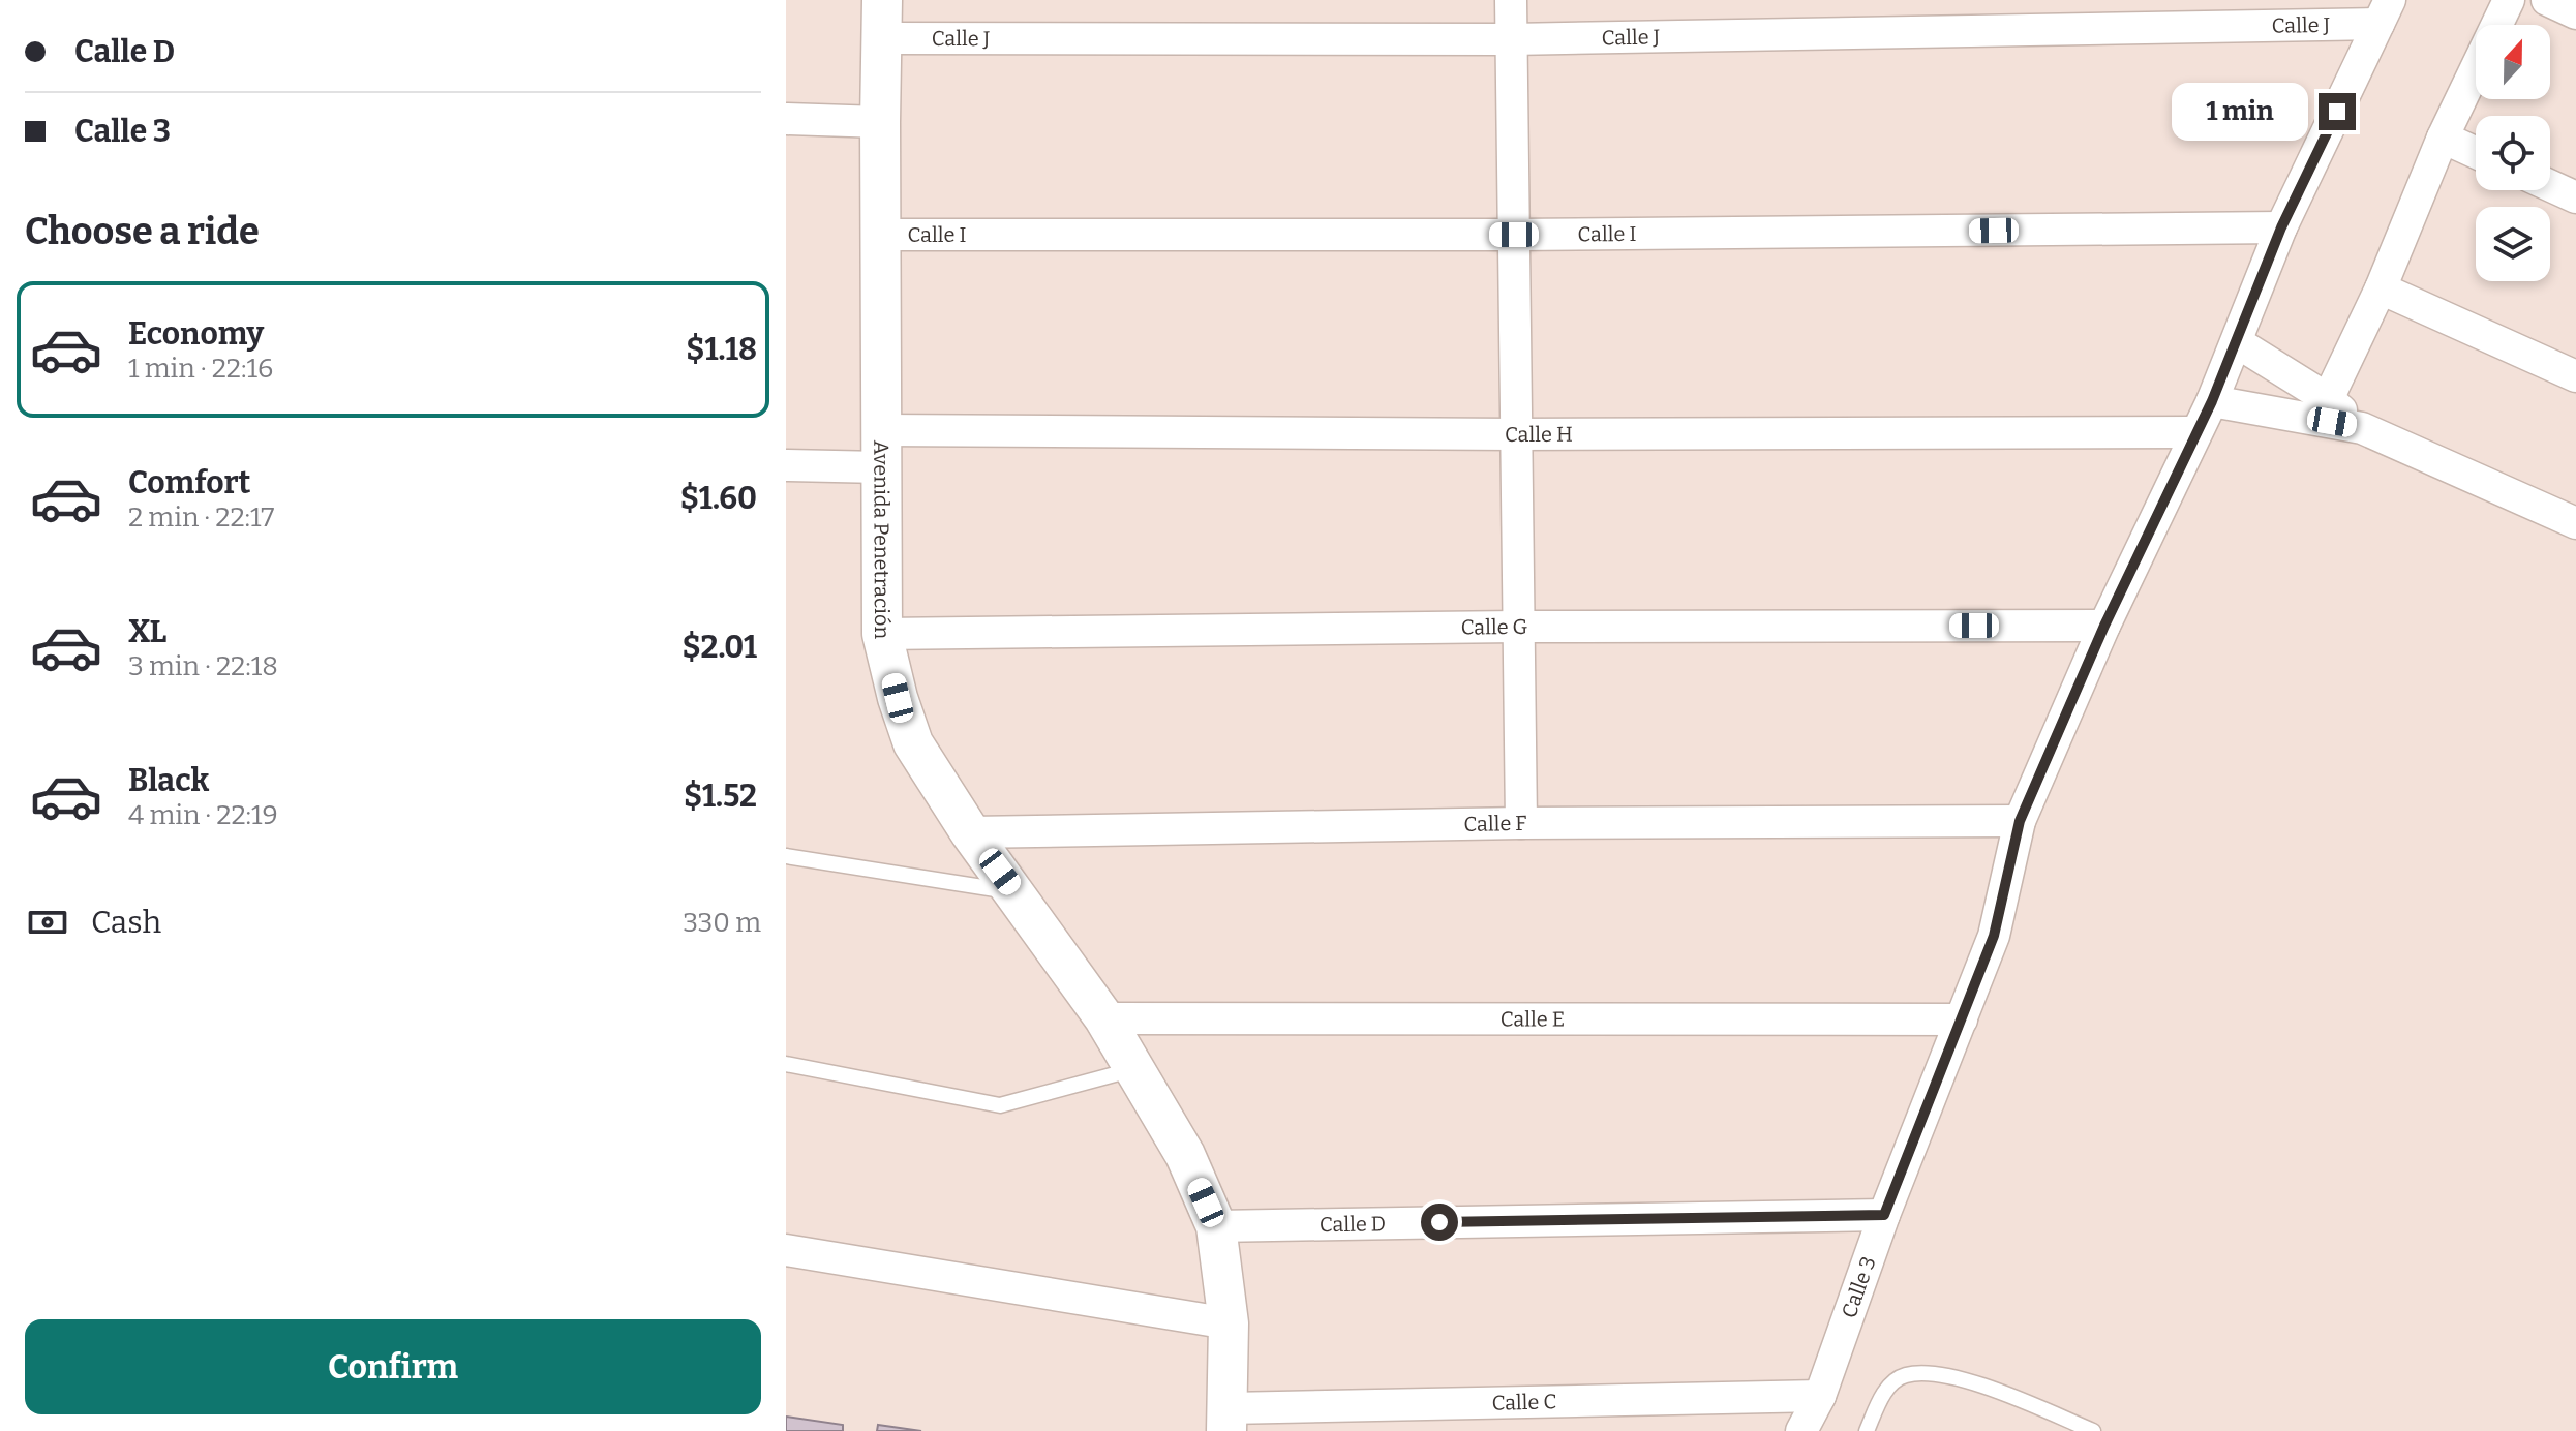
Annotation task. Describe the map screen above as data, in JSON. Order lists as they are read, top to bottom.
{
  "streets": {
    "street": [
      "Calle J",
      "Calle I",
      "Calle H",
      "Avenida Penetración",
      "Calle G",
      "Calle F",
      "Calle E",
      "Calle D",
      "Calle 3",
      "Calle C"
    ]
  },
  "crossings": [
    ["Calle J", "Avenida Penetración"],
    ["Calle J", "Calle 3"],
    ["Calle I", "Avenida Penetración"],
    ["Calle I", "Calle 3"],
    ["Calle H", "Avenida Penetración"],
    ["Calle H", "Calle 3"],
    ["Avenida Penetración", "Calle G"],
    ["Avenida Penetración", "Calle F"],
    ["Avenida Penetración", "Calle E"],
    ["Avenida Penetración", "Calle D"],
    ["Avenida Penetración", "Calle C"],
    ["Calle G", "Calle 3"],
    ["Calle F", "Calle 3"],
    ["Calle E", "Calle 3"],
    ["Calle D", "Calle 3"],
    ["Calle 3", "Calle C"]
  ],
  "north": "top",
  "page": {
    "banner": ["Calle D", "Calle 3"],
    "bubble": "1 min",
    "heading": "Choose a ride",
    "list": [
      {
        "name": "Economy",
        "note": "1 min · 22:16",
        "value": "$1.18"
      },
      {
        "name": "Comfort",
        "note": "2 min · 22:17",
        "value": "$1.60"
      },
      {
        "name": "XL",
        "note": "3 min · 22:18",
        "value": "$2.01"
      },
      {
        "name": "Black",
        "note": "4 min · 22:19",
        "value": "$1.52"
      }
    ],
    "pay": ["Cash", "330 m"],
    "buttons": "Confirm"
  }
}
